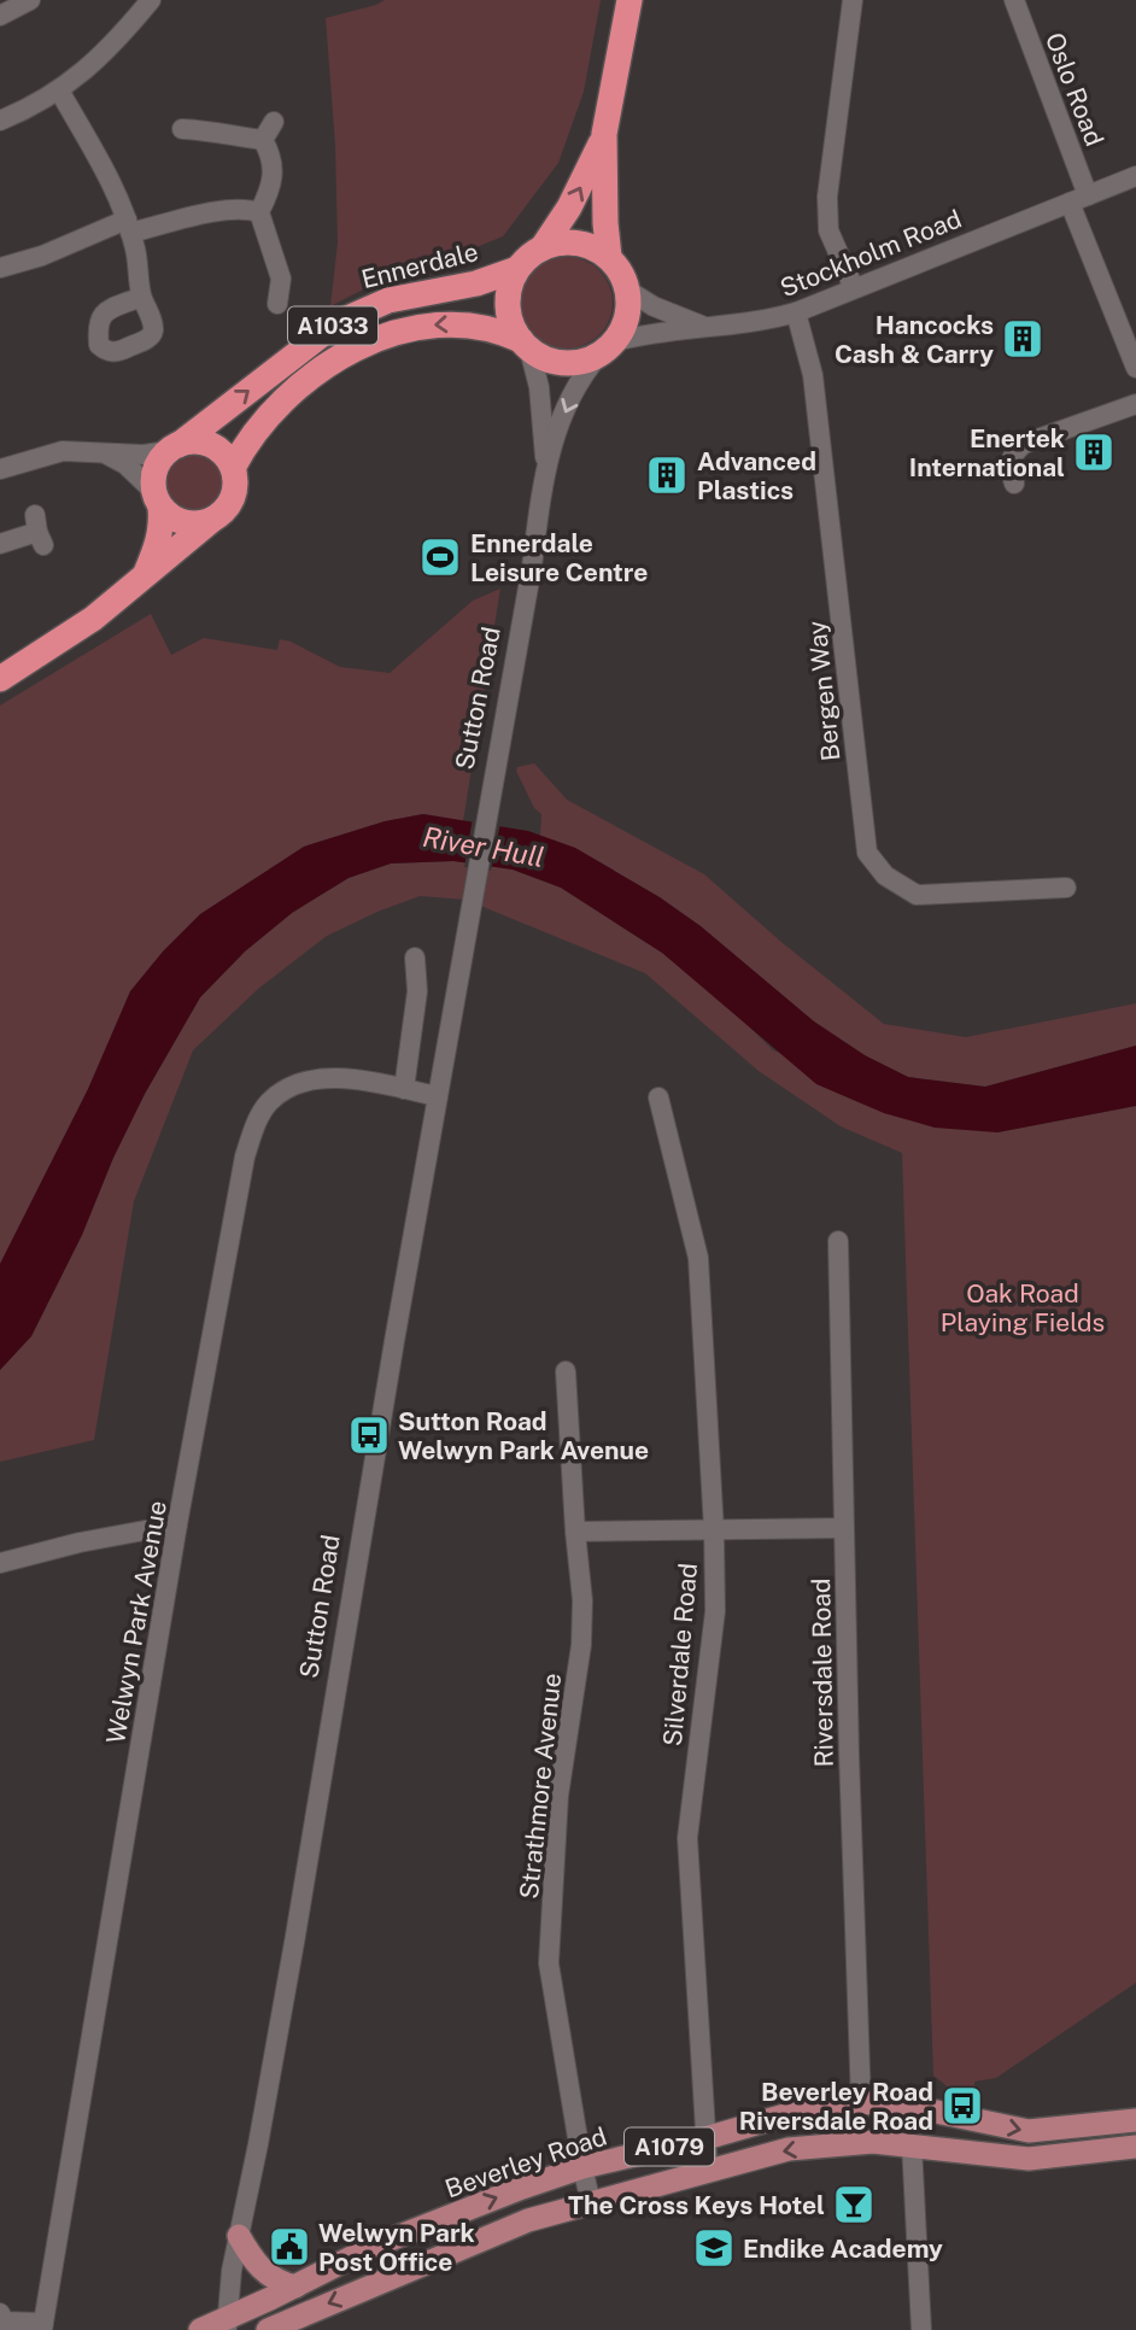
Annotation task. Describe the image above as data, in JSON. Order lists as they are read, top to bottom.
{
  "streets": {
    "highway": ["Ennerdale", "A1033"],
    "main road": ["A1079", "Beverley Road"],
    "street": [
      "Oslo Road",
      "Stockholm Road",
      "Bergen Way",
      "Sutton Road",
      "Welwyn Park Avenue",
      "Silverdale Road",
      "Riversdale Road",
      "Strathmore Avenue"
    ]
  },
  "crossings": [
    ["Oslo Road", "Stockholm Road"],
    ["Stockholm Road", "Ennerdale"],
    ["Stockholm Road", "A1033"],
    ["Stockholm Road", "Bergen Way"],
    ["Stockholm Road", "Sutton Road"],
    ["Ennerdale", "A1033"],
    ["Ennerdale", "Sutton Road"],
    ["A1033", "Sutton Road"],
    ["Sutton Road", "Welwyn Park Avenue"],
    ["Sutton Road", "Beverley Road"],
    ["Silverdale Road", "A1079"],
    ["Silverdale Road", "Beverley Road"],
    ["Riversdale Road", "Beverley Road"],
    ["Strathmore Avenue", "A1079"],
    ["Strathmore Avenue", "Beverley Road"]
  ],
  "one_way": ["Ennerdale"],
  "water": ["River Hull"],
  "parks": ["Oak Road Playing Fields"],
  "places": {
    "building": ["Hancocks Cash & Carry", "Enertek International", "Advanced Plastics"],
    "sports": ["Ennerdale Leisure Centre"],
    "bus stop": ["Sutton Road Welwyn Park Avenue", "Beverley Road Riversdale Road"],
    "bar": ["The Cross Keys Hotel"],
    "public building": ["Welwyn Park Post Office"],
    "school or university": ["Endike Academy"]
  }
}
